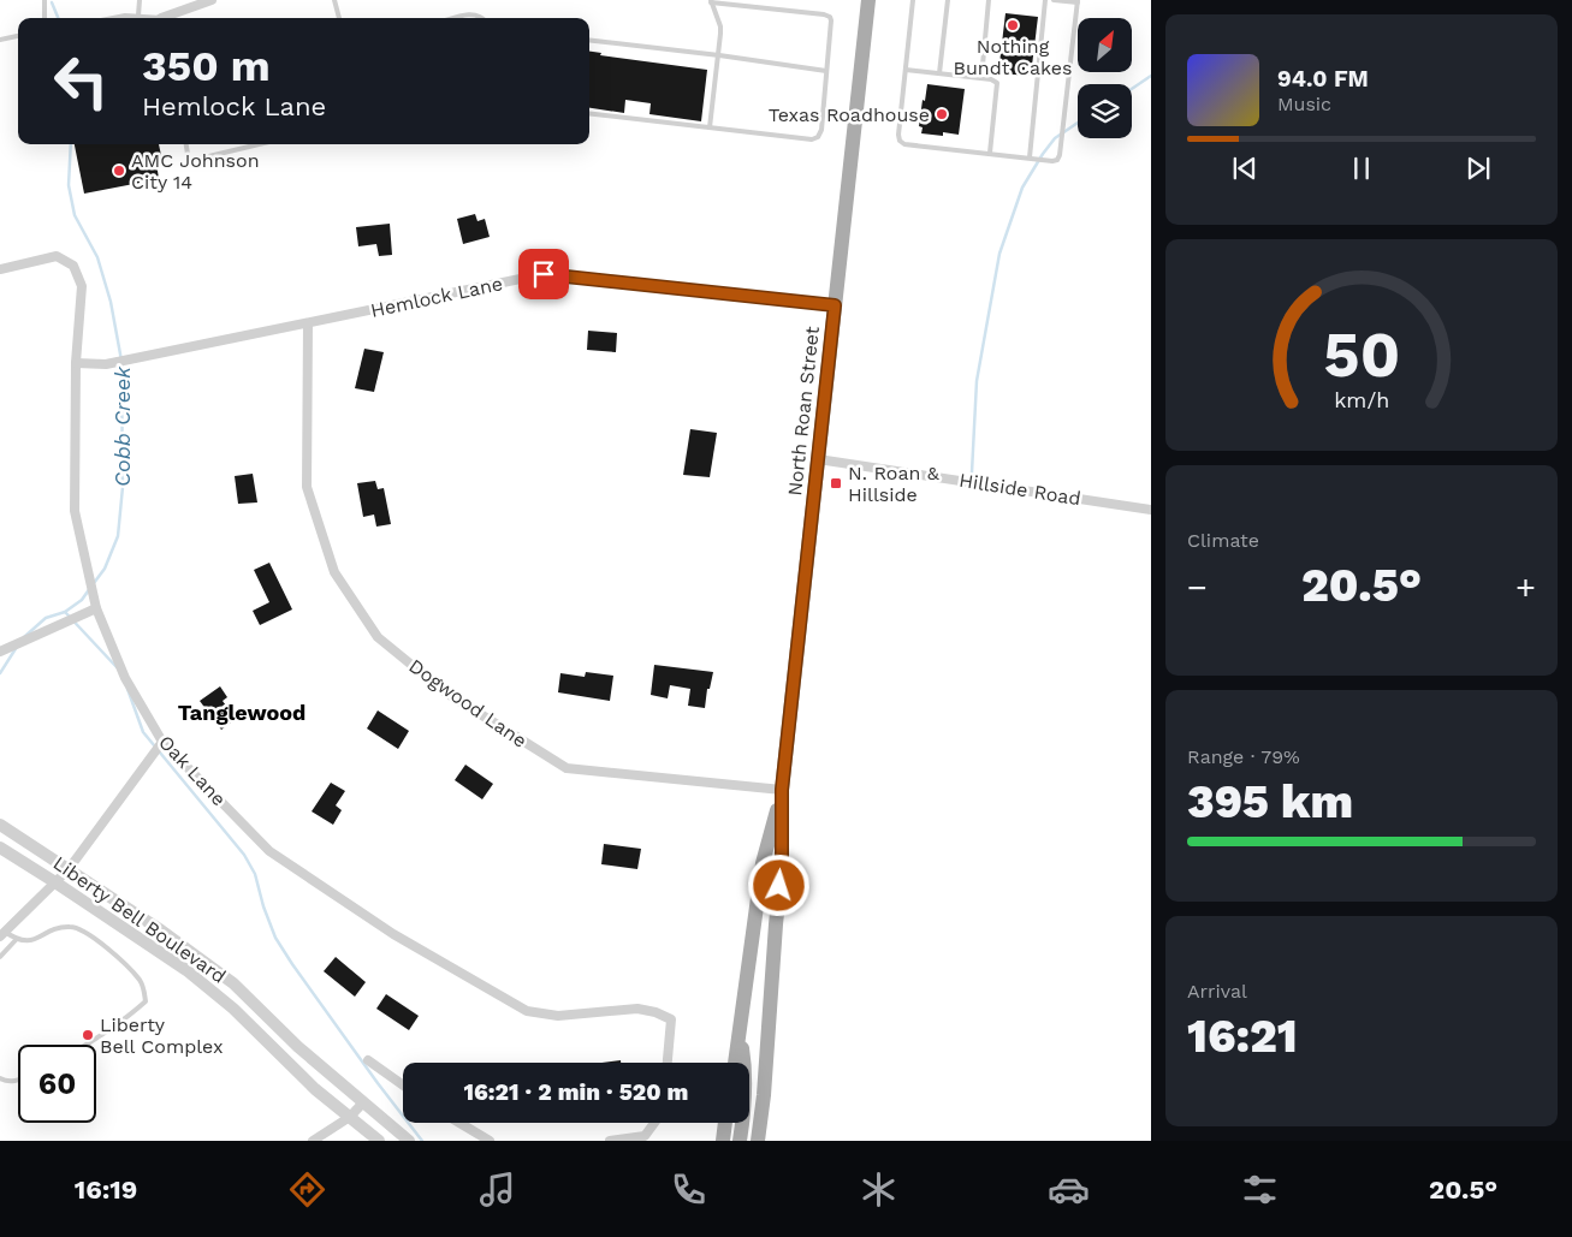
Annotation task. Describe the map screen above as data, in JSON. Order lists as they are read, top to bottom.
{
  "streets": {
    "main road": ["North Roan Street"],
    "street": [
      "Hemlock Lane",
      "Hillside Road",
      "Dogwood Lane",
      "Oak Lane",
      "Liberty Bell Boulevard"
    ]
  },
  "crossings": [
    ["Hemlock Lane", "North Roan Street"],
    ["Hemlock Lane", "Dogwood Lane"],
    ["Hemlock Lane", "Oak Lane"],
    ["North Roan Street", "Hillside Road"],
    ["North Roan Street", "Dogwood Lane"]
  ],
  "districts": ["Tanglewood"],
  "water": ["Cobb Creek"],
  "places": {
    "other": [
      "Nothing Bundt Cakes",
      "Texas Roadhouse",
      "AMC Johnson City 14",
      "Liberty Bell Complex"
    ],
    "transit": ["N. Roan & Hillside"]
  },
  "north": "top right",
  "page": {
    "turn": ["350 m", "Hemlock Lane"],
    "song": ["94.0 FM", "Music"],
    "tile": [
      "Climate",
      ["Range · 79%", "395 km"],
      ["Arrival", "16:21"]
    ],
    "heat": ["−", "20.5°", "+"],
    "limit": "60",
    "trip": "16:21 · 2 min · 520 m",
    "tabs": ["16:19", "20.5°"],
    "gauge": ["50", "km/h"]
  }
}
